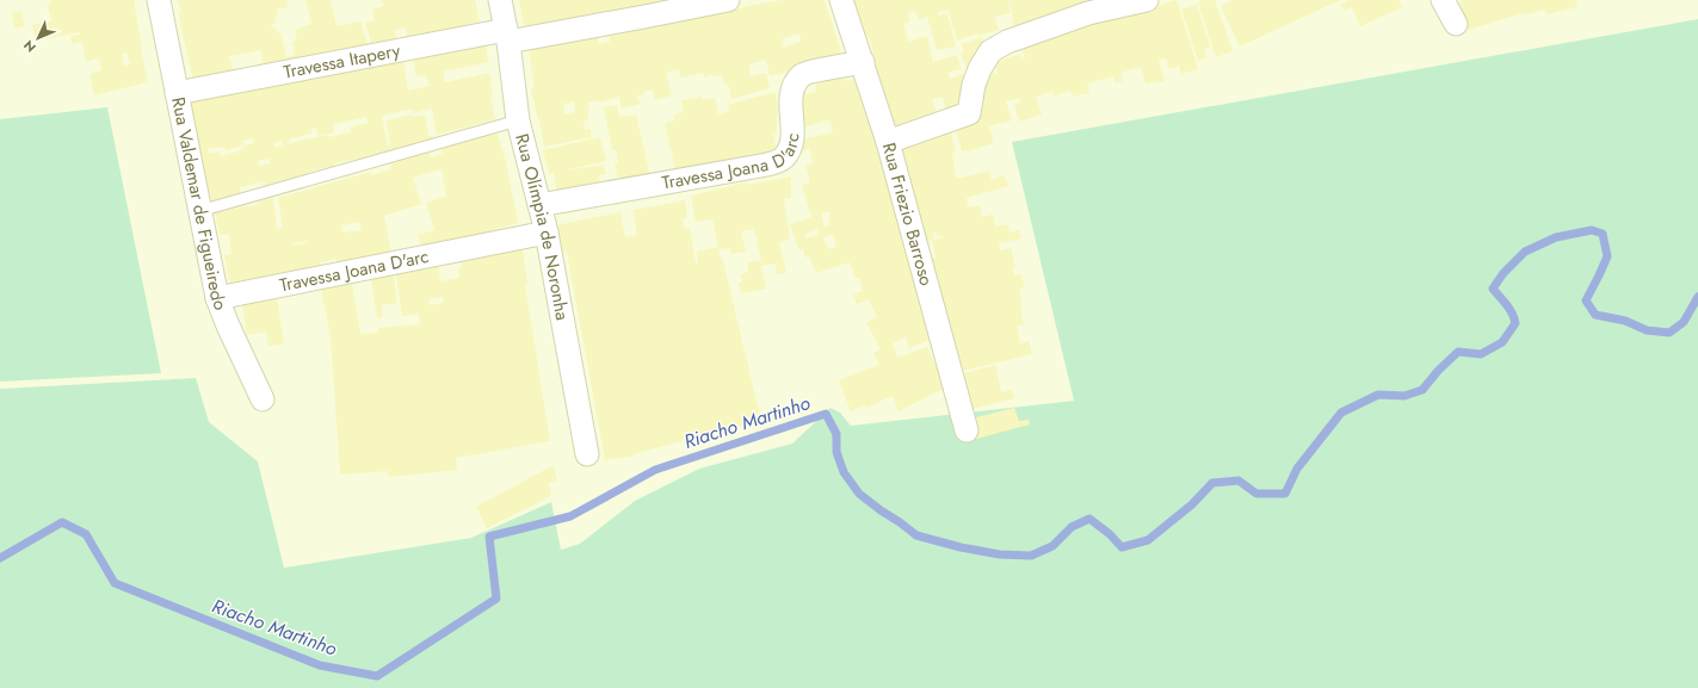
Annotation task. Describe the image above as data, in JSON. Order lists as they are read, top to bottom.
{
  "streets": {
    "street": [
      "Travessa Itapery",
      "Travessa Joana D'arc",
      "Rua Valdemar de Figueiredo",
      "Rua Friezio Barroso",
      "Rua Olímpia de Noronha"
    ]
  },
  "crossings": [
    ["Travessa Itapery", "Rua Valdemar de Figueiredo"],
    ["Travessa Itapery", "Rua Olímpia de Noronha"],
    ["Travessa Joana D'arc", "Rua Valdemar de Figueiredo"],
    ["Travessa Joana D'arc", "Rua Friezio Barroso"],
    ["Travessa Joana D'arc", "Rua Olímpia de Noronha"]
  ],
  "water": ["Riacho Martinho"],
  "north": "bottom left"
}
